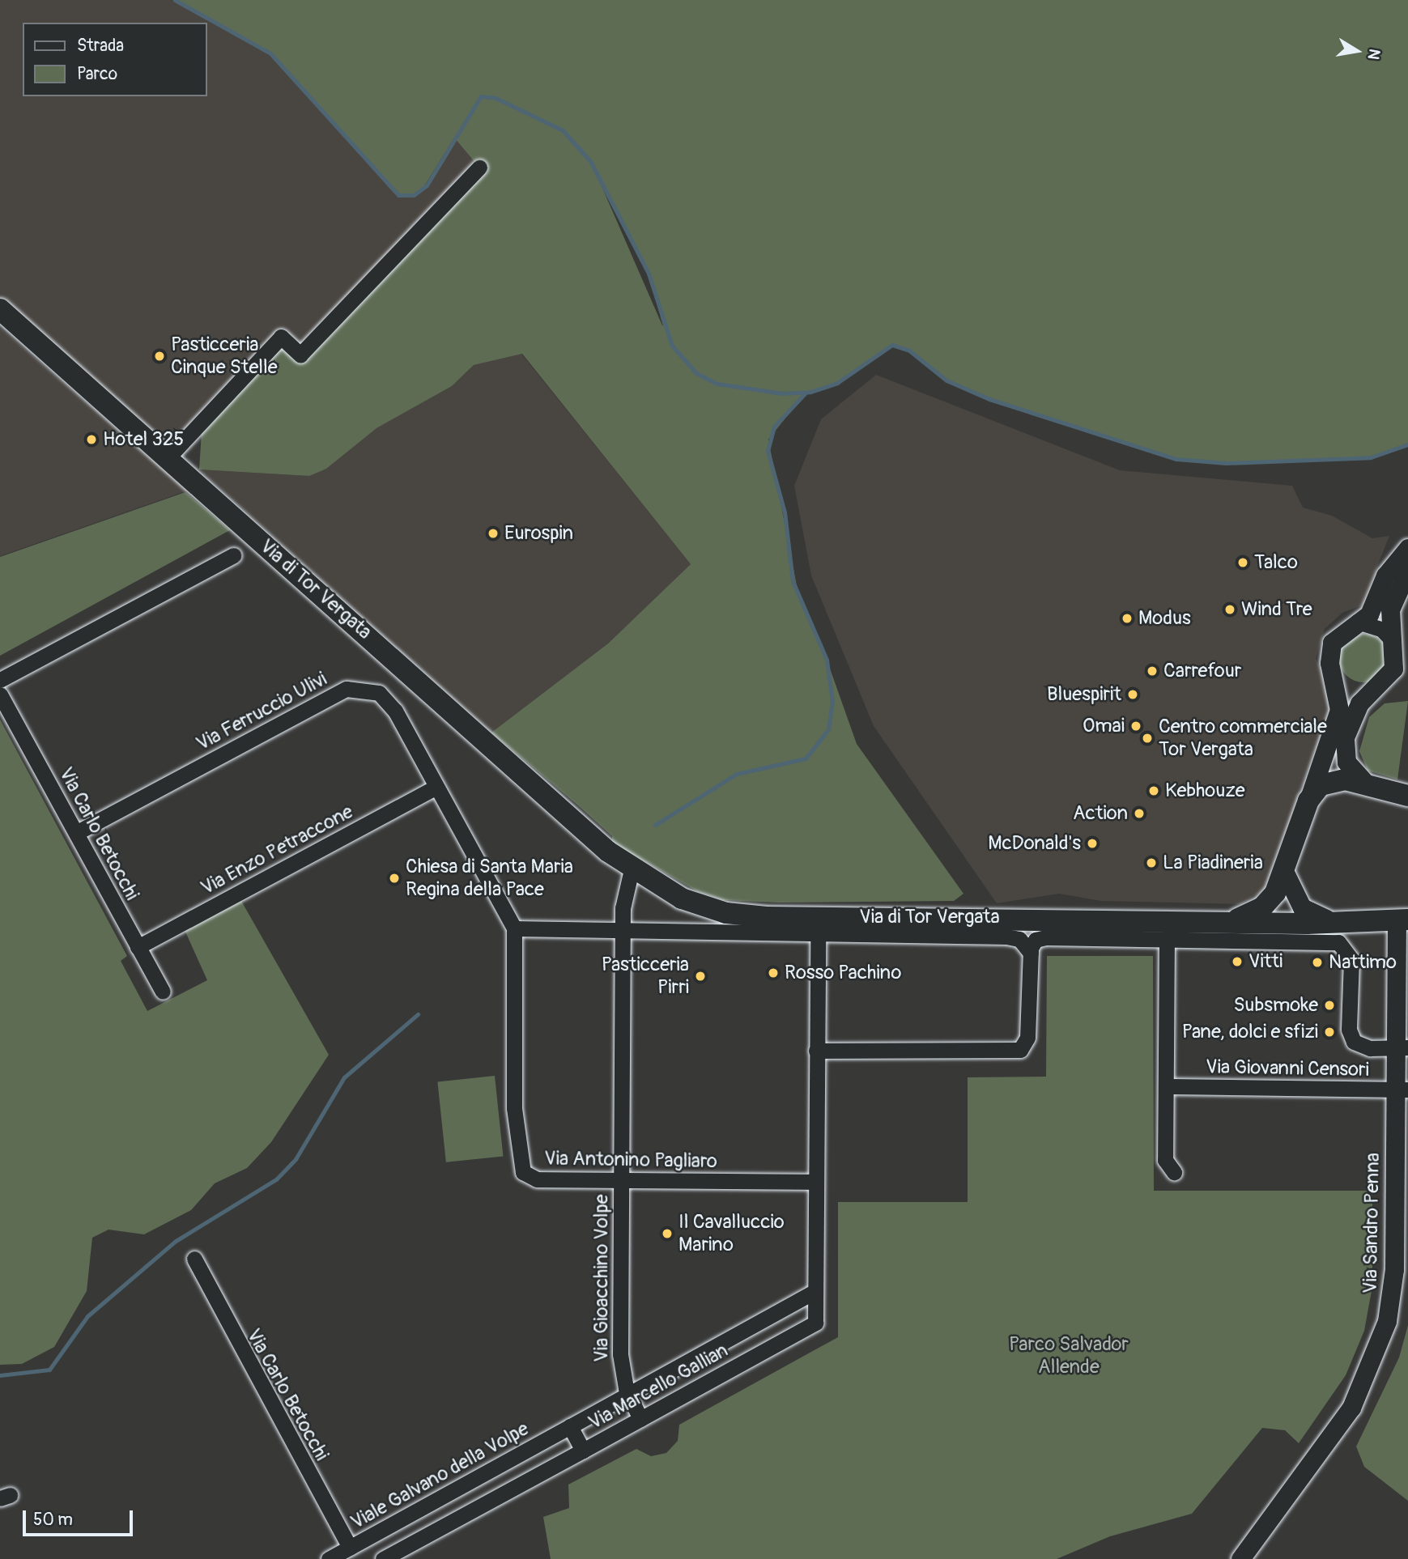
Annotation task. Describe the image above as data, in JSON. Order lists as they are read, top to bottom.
{
  "streets": {
    "main road": ["Via di Tor Vergata"],
    "street": [
      "Via Ferruccio Ulivi",
      "Via Carlo Betocchi",
      "Via Enzo Petraccone",
      "Via Giovanni Censori",
      "Via Antonino Pagliaro",
      "Via Sandro Penna",
      "Via Gioacchino Volpe",
      "Via Marcello Gallian",
      "Viale Galvano della Volpe"
    ]
  },
  "crossings": [
    ["Via di Tor Vergata", "Via Ferruccio Ulivi"],
    ["Via di Tor Vergata", "Via Antonino Pagliaro"],
    ["Via di Tor Vergata", "Via Sandro Penna"],
    ["Via di Tor Vergata", "Via Gioacchino Volpe"],
    ["Via di Tor Vergata", "Via Marcello Gallian"],
    ["Via Ferruccio Ulivi", "Via Carlo Betocchi"],
    ["Via Ferruccio Ulivi", "Via Enzo Petraccone"],
    ["Via Ferruccio Ulivi", "Via Antonino Pagliaro"],
    ["Via Carlo Betocchi", "Via Enzo Petraccone"],
    ["Via Carlo Betocchi", "Viale Galvano della Volpe"],
    ["Via Giovanni Censori", "Via Sandro Penna"],
    ["Via Antonino Pagliaro", "Via Gioacchino Volpe"],
    ["Via Antonino Pagliaro", "Via Marcello Gallian"],
    ["Via Gioacchino Volpe", "Via Marcello Gallian"],
    ["Via Marcello Gallian", "Viale Galvano della Volpe"]
  ],
  "parks": ["Parco Salvador Allende"],
  "places": [
    "Pasticceria Cinque Stelle",
    "Hotel 325",
    "Eurospin",
    "Talco",
    "Wind Tre",
    "Modus",
    "Carrefour",
    "Bluespirit",
    "Omai",
    "Centro commerciale Tor Vergata",
    "Kebhouze",
    "Action",
    "McDonald's",
    "La Piadineria",
    "Chiesa di Santa Maria Regina della Pace",
    "Vitti",
    "Nattimo",
    "Rosso Pachino",
    "Pasticceria Pirri",
    "Subsmoke",
    "Pane, dolci e sfizi",
    "Il Cavalluccio Marino"
  ],
  "legend": ["Strada", "Parco"],
  "scale_bar": "50 m",
  "north": "right"
}
